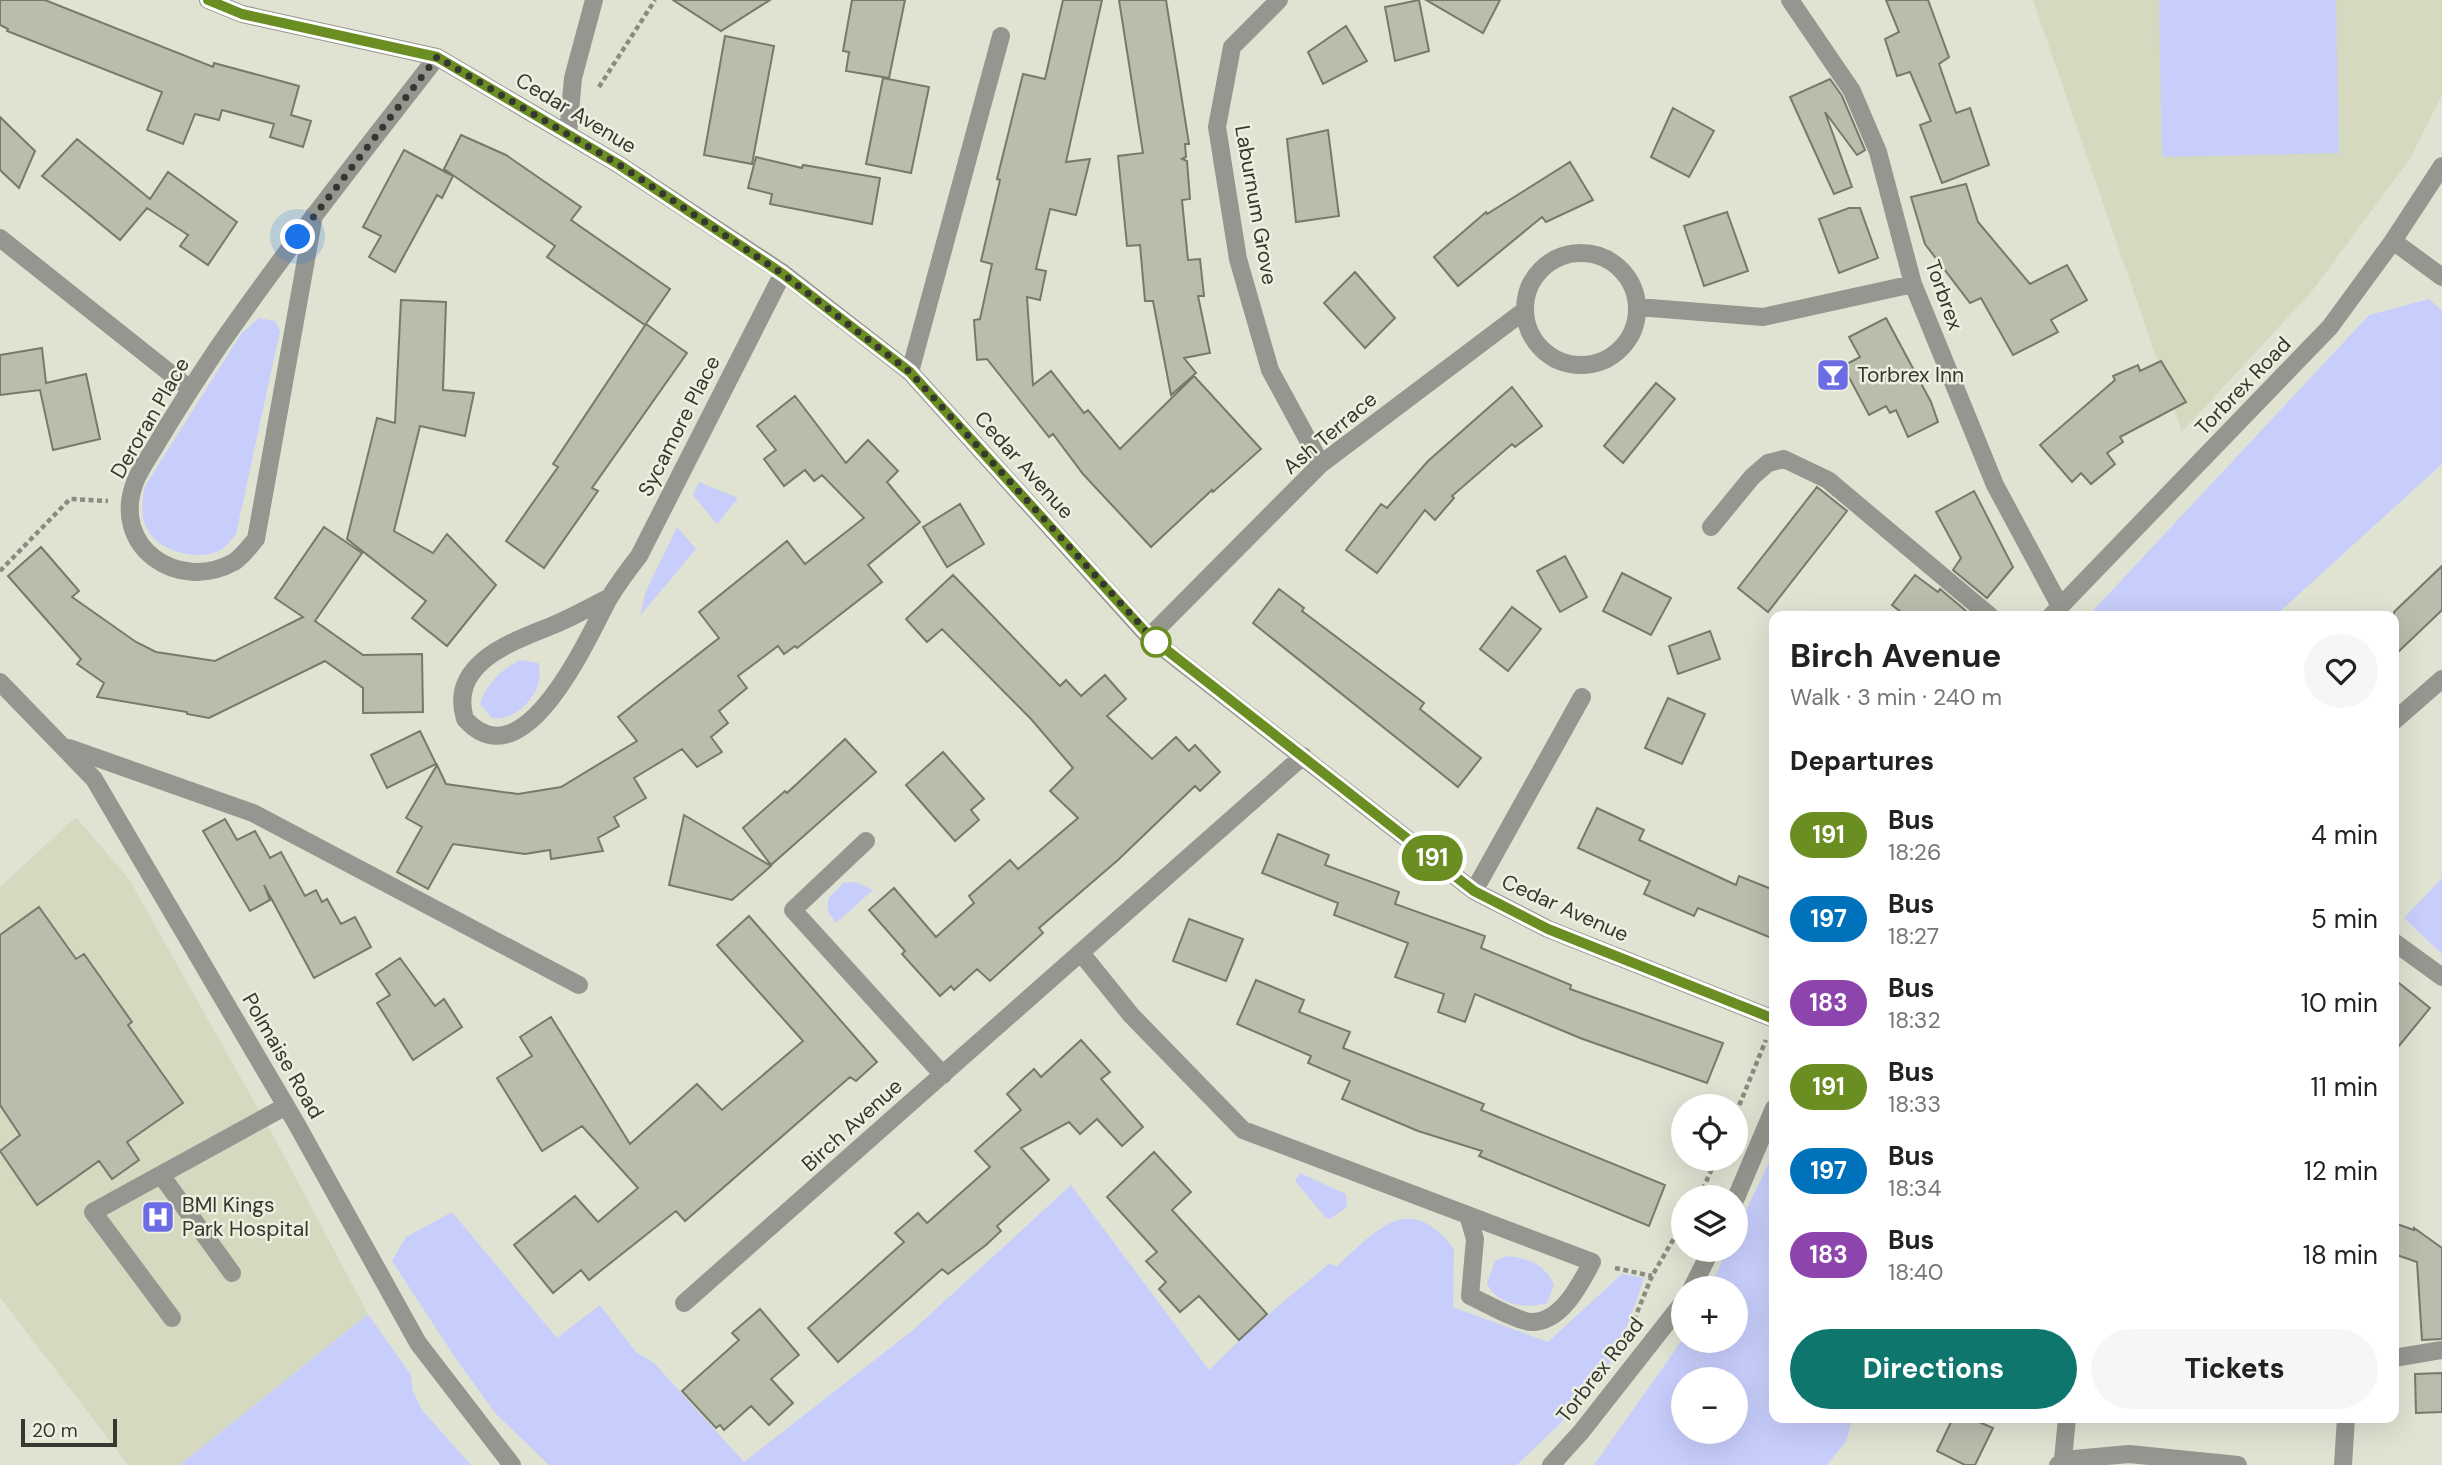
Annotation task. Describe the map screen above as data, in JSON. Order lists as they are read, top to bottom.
{
  "streets": {
    "street": [
      "Cedar Avenue",
      "Laburnum Grove",
      "Torbrex",
      "Torbrex Road",
      "Deroran Place",
      "Sycamore Place",
      "Ash Terrace",
      "Polmaise Road",
      "Birch Avenue"
    ]
  },
  "crossings": [
    ["Cedar Avenue", "Deroran Place"],
    ["Cedar Avenue", "Sycamore Place"],
    ["Cedar Avenue", "Ash Terrace"],
    ["Cedar Avenue", "Birch Avenue"],
    ["Laburnum Grove", "Ash Terrace"],
    ["Torbrex", "Torbrex Road"]
  ],
  "places": {
    "bar": ["Torbrex Inn"],
    "hospital": ["BMI Kings Park Hospital"]
  },
  "lines": ["bus line 191"],
  "scale_bar": "20 m",
  "page": {
    "on_map": "191",
    "heading": [
      ["Birch Avenue", "Walk · 3 min · 240 m"],
      "Departures"
    ],
    "list": [
      {
        "mark": "191",
        "name": "Bus",
        "note": "18:26",
        "value": "4 min"
      },
      {
        "mark": "197",
        "name": "Bus",
        "note": "18:27",
        "value": "5 min"
      },
      {
        "mark": "183",
        "name": "Bus",
        "note": "18:32",
        "value": "10 min"
      },
      {
        "mark": "191",
        "name": "Bus",
        "note": "18:33",
        "value": "11 min"
      },
      {
        "mark": "197",
        "name": "Bus",
        "note": "18:34",
        "value": "12 min"
      },
      {
        "mark": "183",
        "name": "Bus",
        "note": "18:40",
        "value": "18 min"
      }
    ],
    "map_buttons": ["+", "−"],
    "buttons": ["Directions", "Tickets"],
    "scale": "20 m"
  }
}
